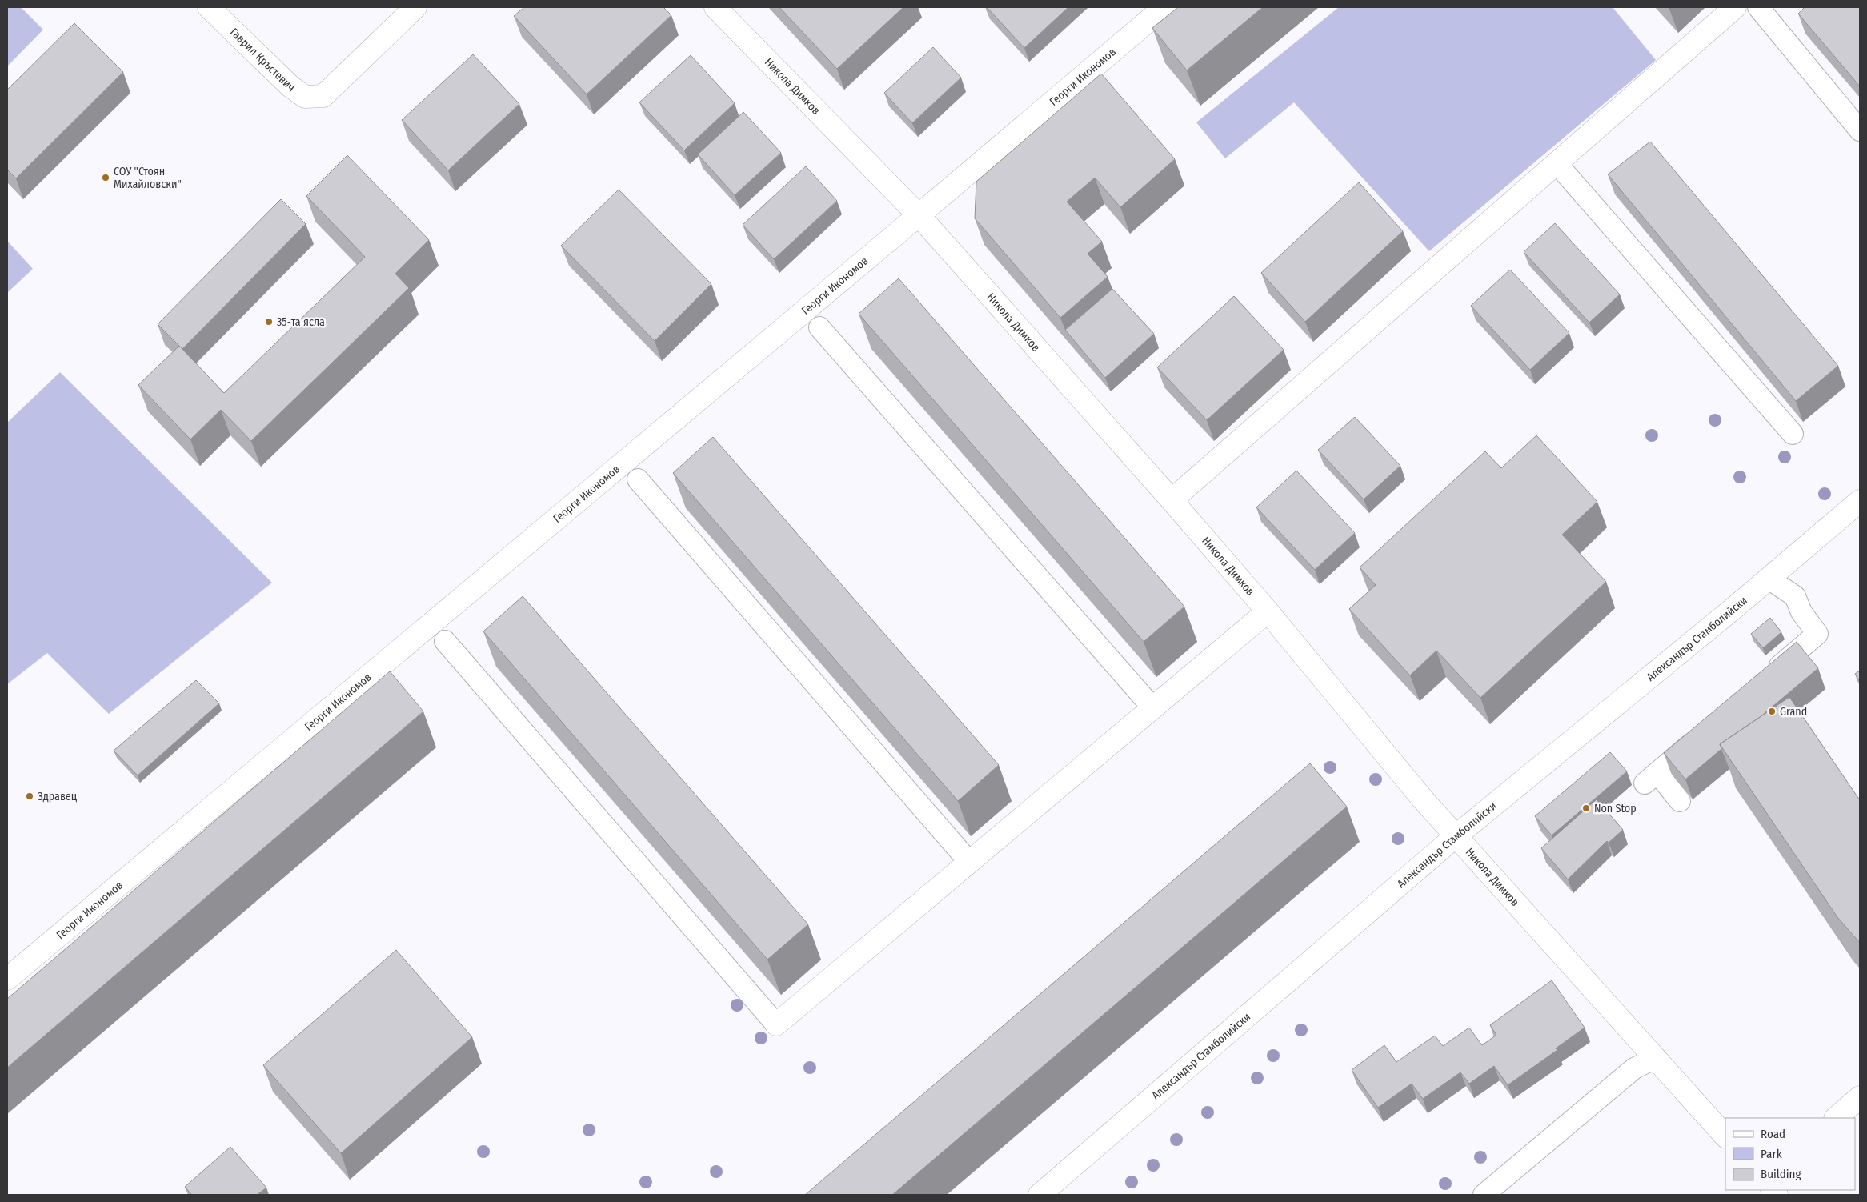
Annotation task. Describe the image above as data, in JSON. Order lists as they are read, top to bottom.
{
  "streets": {
    "street": [
      "Гаврил Кръстевич",
      "Георги Икономов",
      "Никола Димков",
      "Александър Стамболийски"
    ]
  },
  "crossings": [
    ["Георги Икономов", "Никола Димков"],
    ["Никола Димков", "Александър Стамболийски"]
  ],
  "places": [
    "СОУ \"Стоян Михайловски\"",
    "35-та ясла",
    "Grand",
    "Здравец",
    "Non Stop"
  ],
  "legend": ["Road", "Park", "Building"]
}
